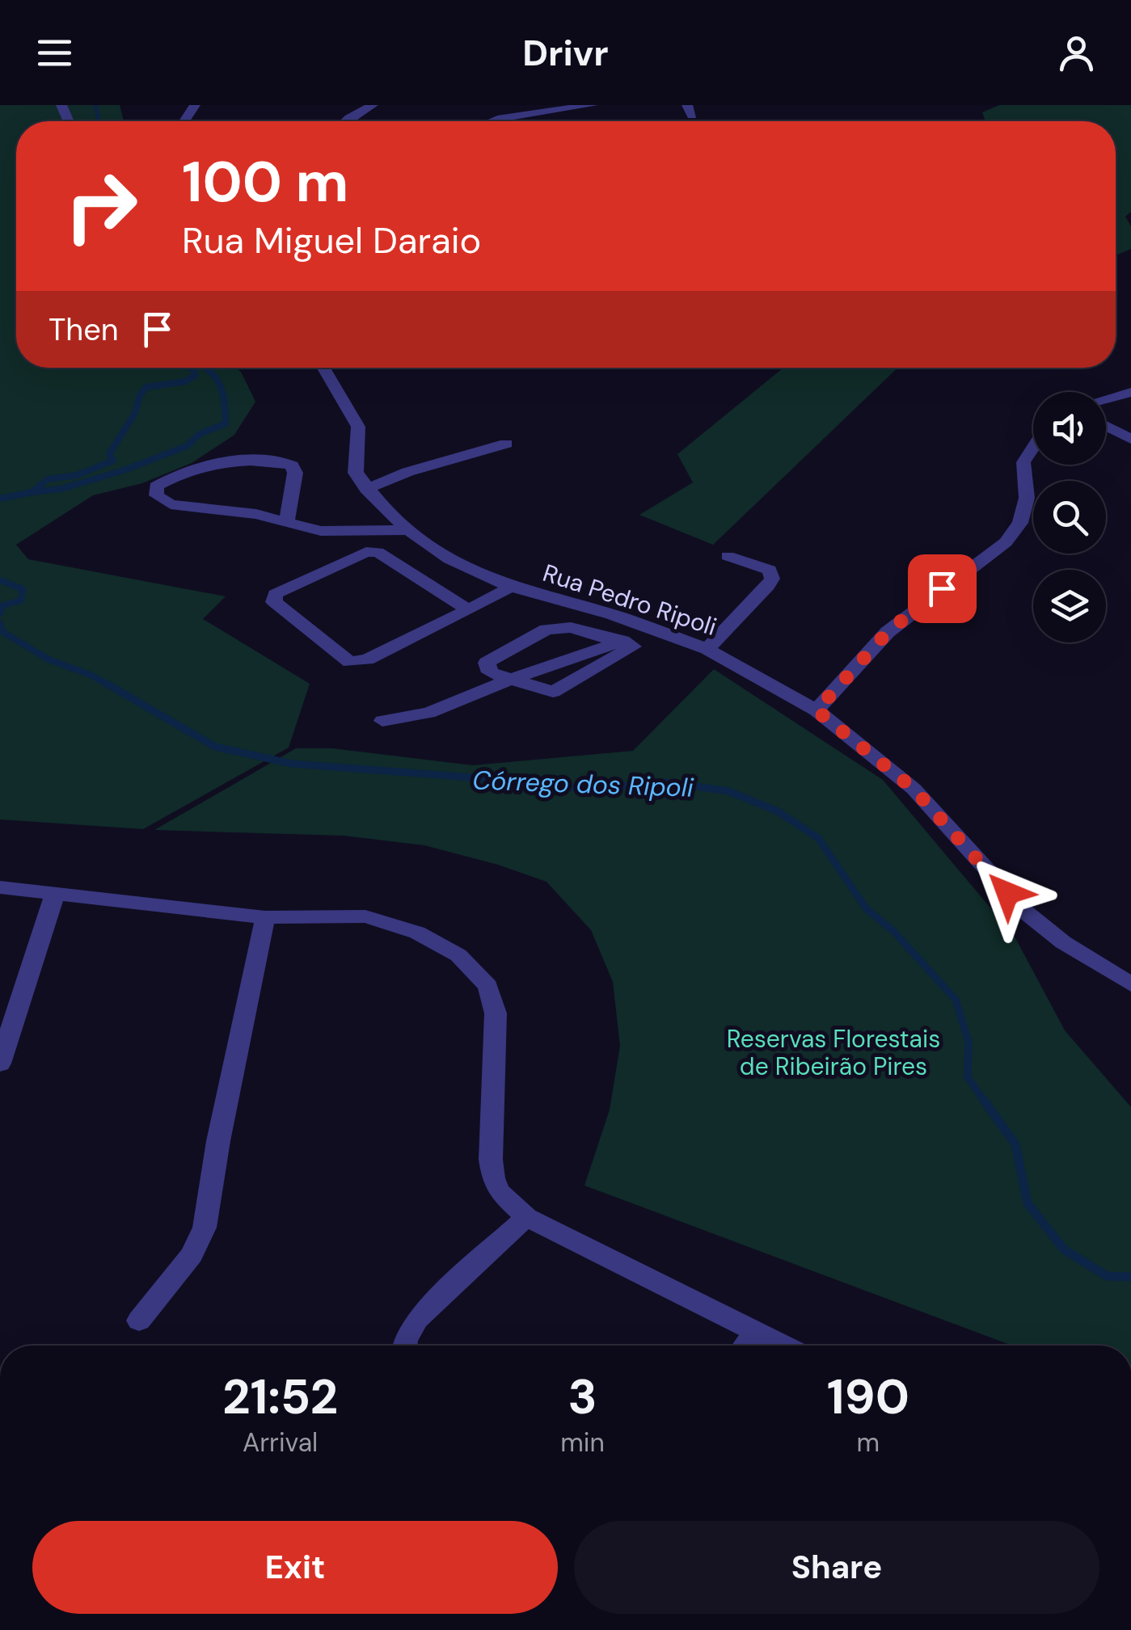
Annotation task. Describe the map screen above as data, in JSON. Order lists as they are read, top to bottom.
{
  "streets": {
    "street": ["Rua Pedro Ripoli"]
  },
  "water": ["Córrego dos Ripoli"],
  "parks": ["Reservas Florestais de Ribeirão Pires"],
  "page": {
    "header": "Drivr",
    "turn": ["100 m", "Rua Miguel Daraio"],
    "then": "Then",
    "eta": [
      "21:52",
      "Arrival",
      "3",
      "min",
      "190",
      "m"
    ],
    "buttons": ["Exit", "Share"]
  }
}
